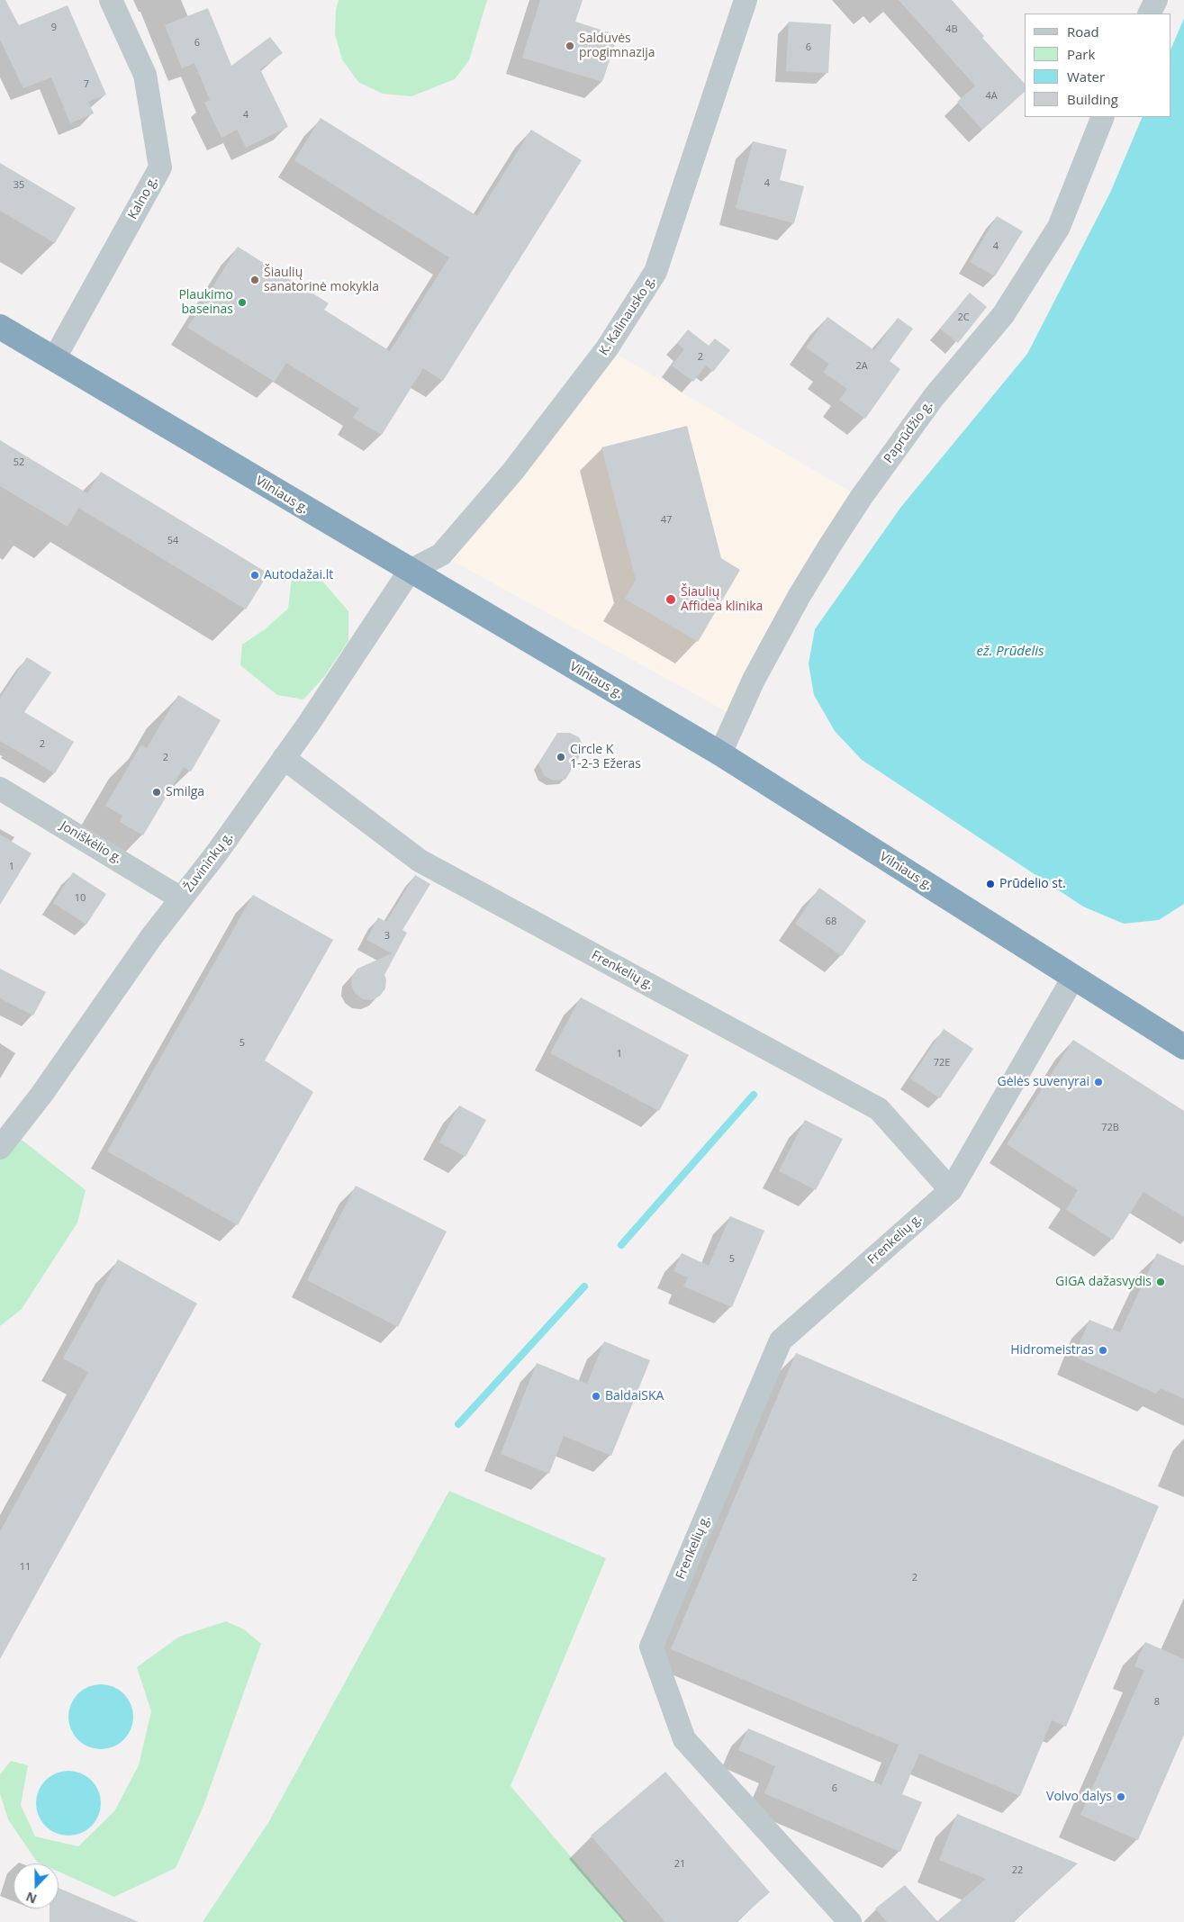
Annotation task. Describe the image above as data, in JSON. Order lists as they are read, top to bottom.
{
  "streets": {
    "highway": ["Vilniaus g."],
    "street": [
      "Kalno g.",
      "K. Kalinausko g.",
      "Paprūdžio g.",
      "Joniškėlio g.",
      "Žuvininkų g.",
      "Frenkelių g."
    ]
  },
  "crossings": [
    ["Kalno g.", "Vilniaus g."],
    ["K. Kalinausko g.", "Vilniaus g."],
    ["K. Kalinausko g.", "Žuvininkų g."],
    ["Paprūdžio g.", "Vilniaus g."],
    ["Vilniaus g.", "Žuvininkų g."],
    ["Vilniaus g.", "Frenkelių g."],
    ["Joniškėlio g.", "Žuvininkų g."],
    ["Žuvininkų g.", "Frenkelių g."]
  ],
  "water": ["ež. Prūdelis"],
  "places": [
    "Salduvės progimnazija",
    "Šiaulių sanatorinė mokykla",
    "Plaukimo baseinas",
    "Autodažai.lt",
    "Šiaulių Affidea klinika",
    "Circle K 1-2-3 Ežeras",
    "Smilga",
    "Prūdelio st.",
    "Gėlės suvenyrai",
    "GIGA dažasvydis",
    "Hidromeistras",
    "BaldaiSKA",
    "Volvo dalys"
  ],
  "house_numbers": [
    "9",
    "4B",
    "6",
    "6",
    "7",
    "4A",
    "4",
    "4",
    "35",
    "4",
    "2C",
    "2",
    "2A",
    "52",
    "47",
    "54",
    "2",
    "2",
    "1",
    "10",
    "68",
    "3",
    "5",
    "1",
    "72E",
    "72B",
    "5",
    "11",
    "2",
    "8",
    "6",
    "21",
    "22"
  ],
  "legend": [
    "Road",
    "Park",
    "Water",
    "Building"
  ],
  "north": "bottom"
}
